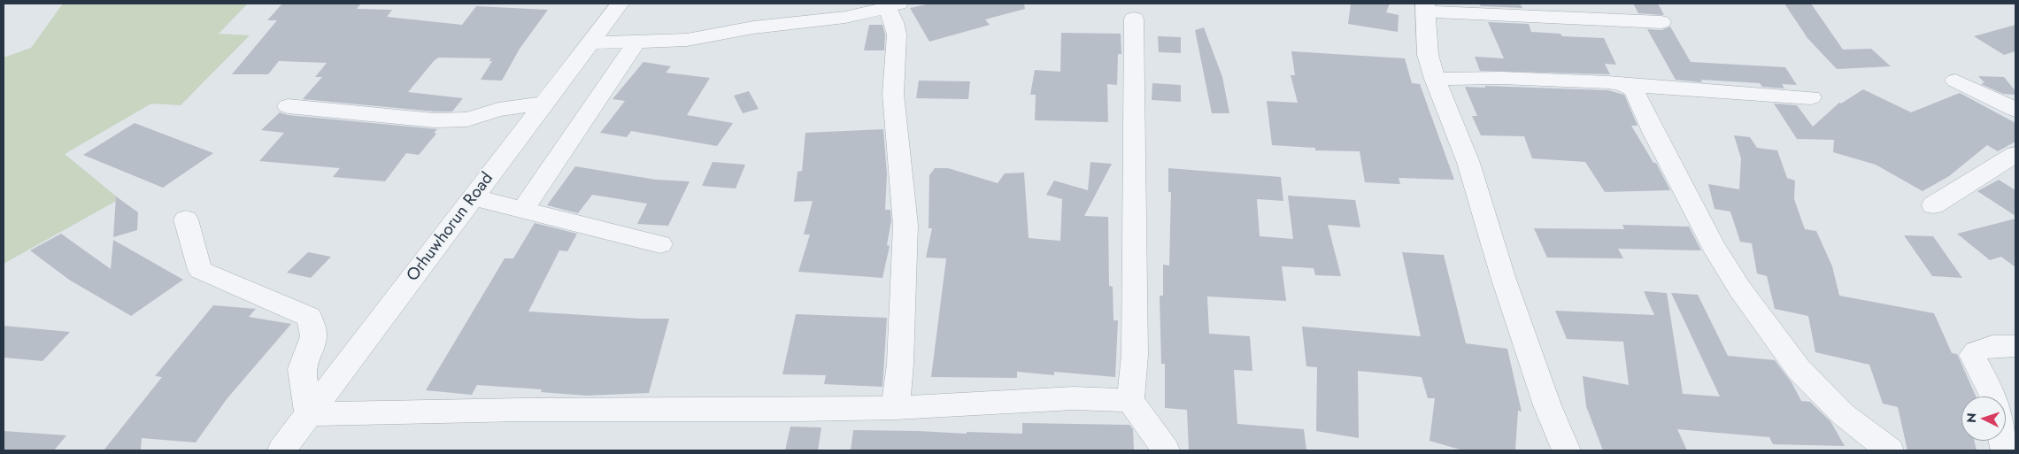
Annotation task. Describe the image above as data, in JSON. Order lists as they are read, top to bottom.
{
  "streets": {
    "street": ["Orhuwhorun Road"]
  },
  "north": "left"
}
